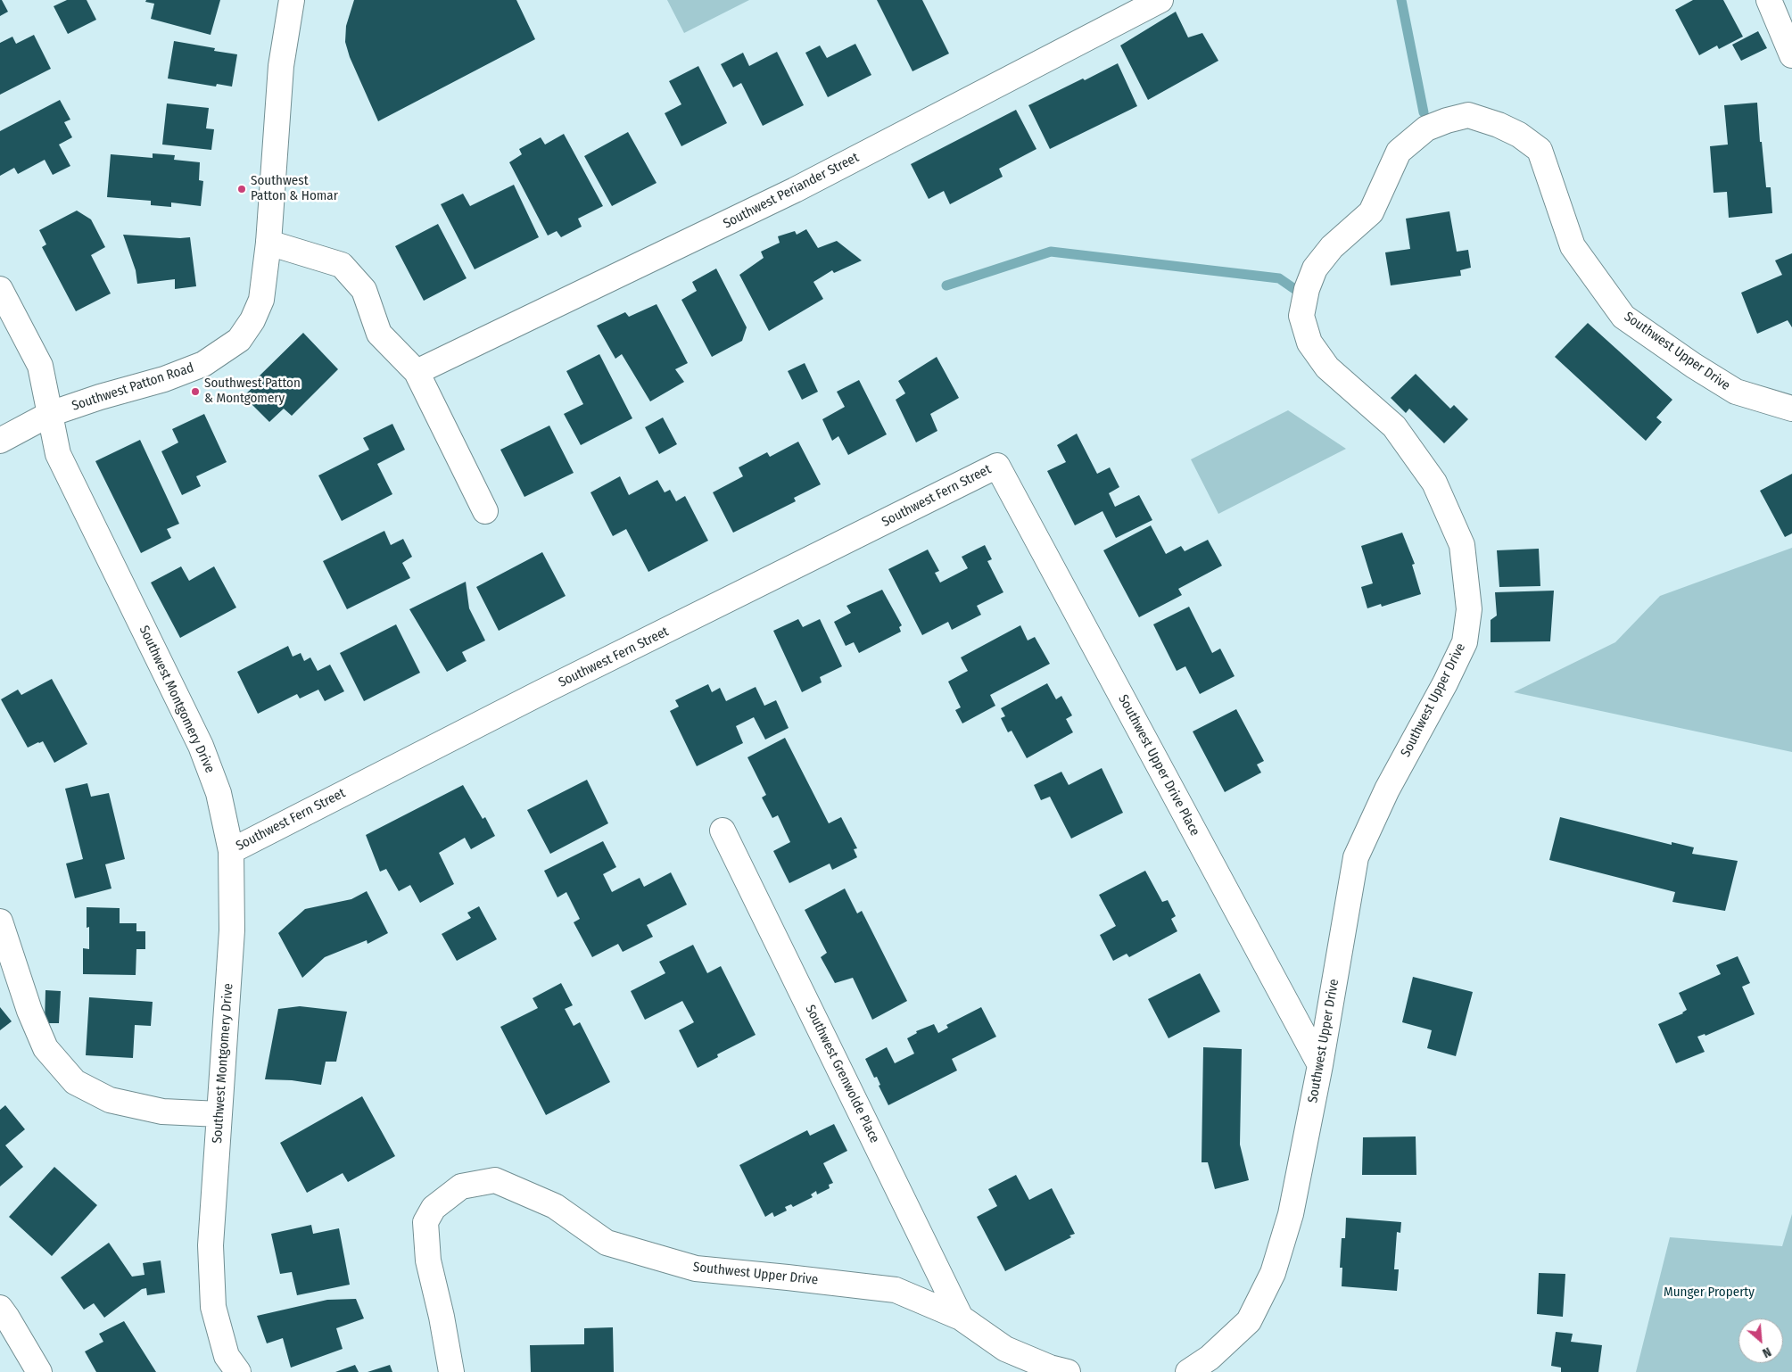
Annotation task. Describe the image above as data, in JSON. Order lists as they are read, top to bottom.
{
  "streets": {
    "street": [
      "Southwest Periander Street",
      "Southwest Upper Drive",
      "Southwest Patton Road",
      "Southwest Fern Street",
      "Southwest Montgomery Drive",
      "Southwest Upper Drive Place",
      "Southwest Grenwolde Place"
    ]
  },
  "crossings": [
    ["Southwest Upper Drive", "Southwest Upper Drive Place"],
    ["Southwest Upper Drive", "Southwest Grenwolde Place"],
    ["Southwest Patton Road", "Southwest Montgomery Drive"],
    ["Southwest Fern Street", "Southwest Montgomery Drive"],
    ["Southwest Fern Street", "Southwest Upper Drive Place"]
  ],
  "parks": ["Munger Property"],
  "places": ["Southwest Patton & Homar", "Southwest Patton & Montgomery"],
  "north": "bottom right"
}
